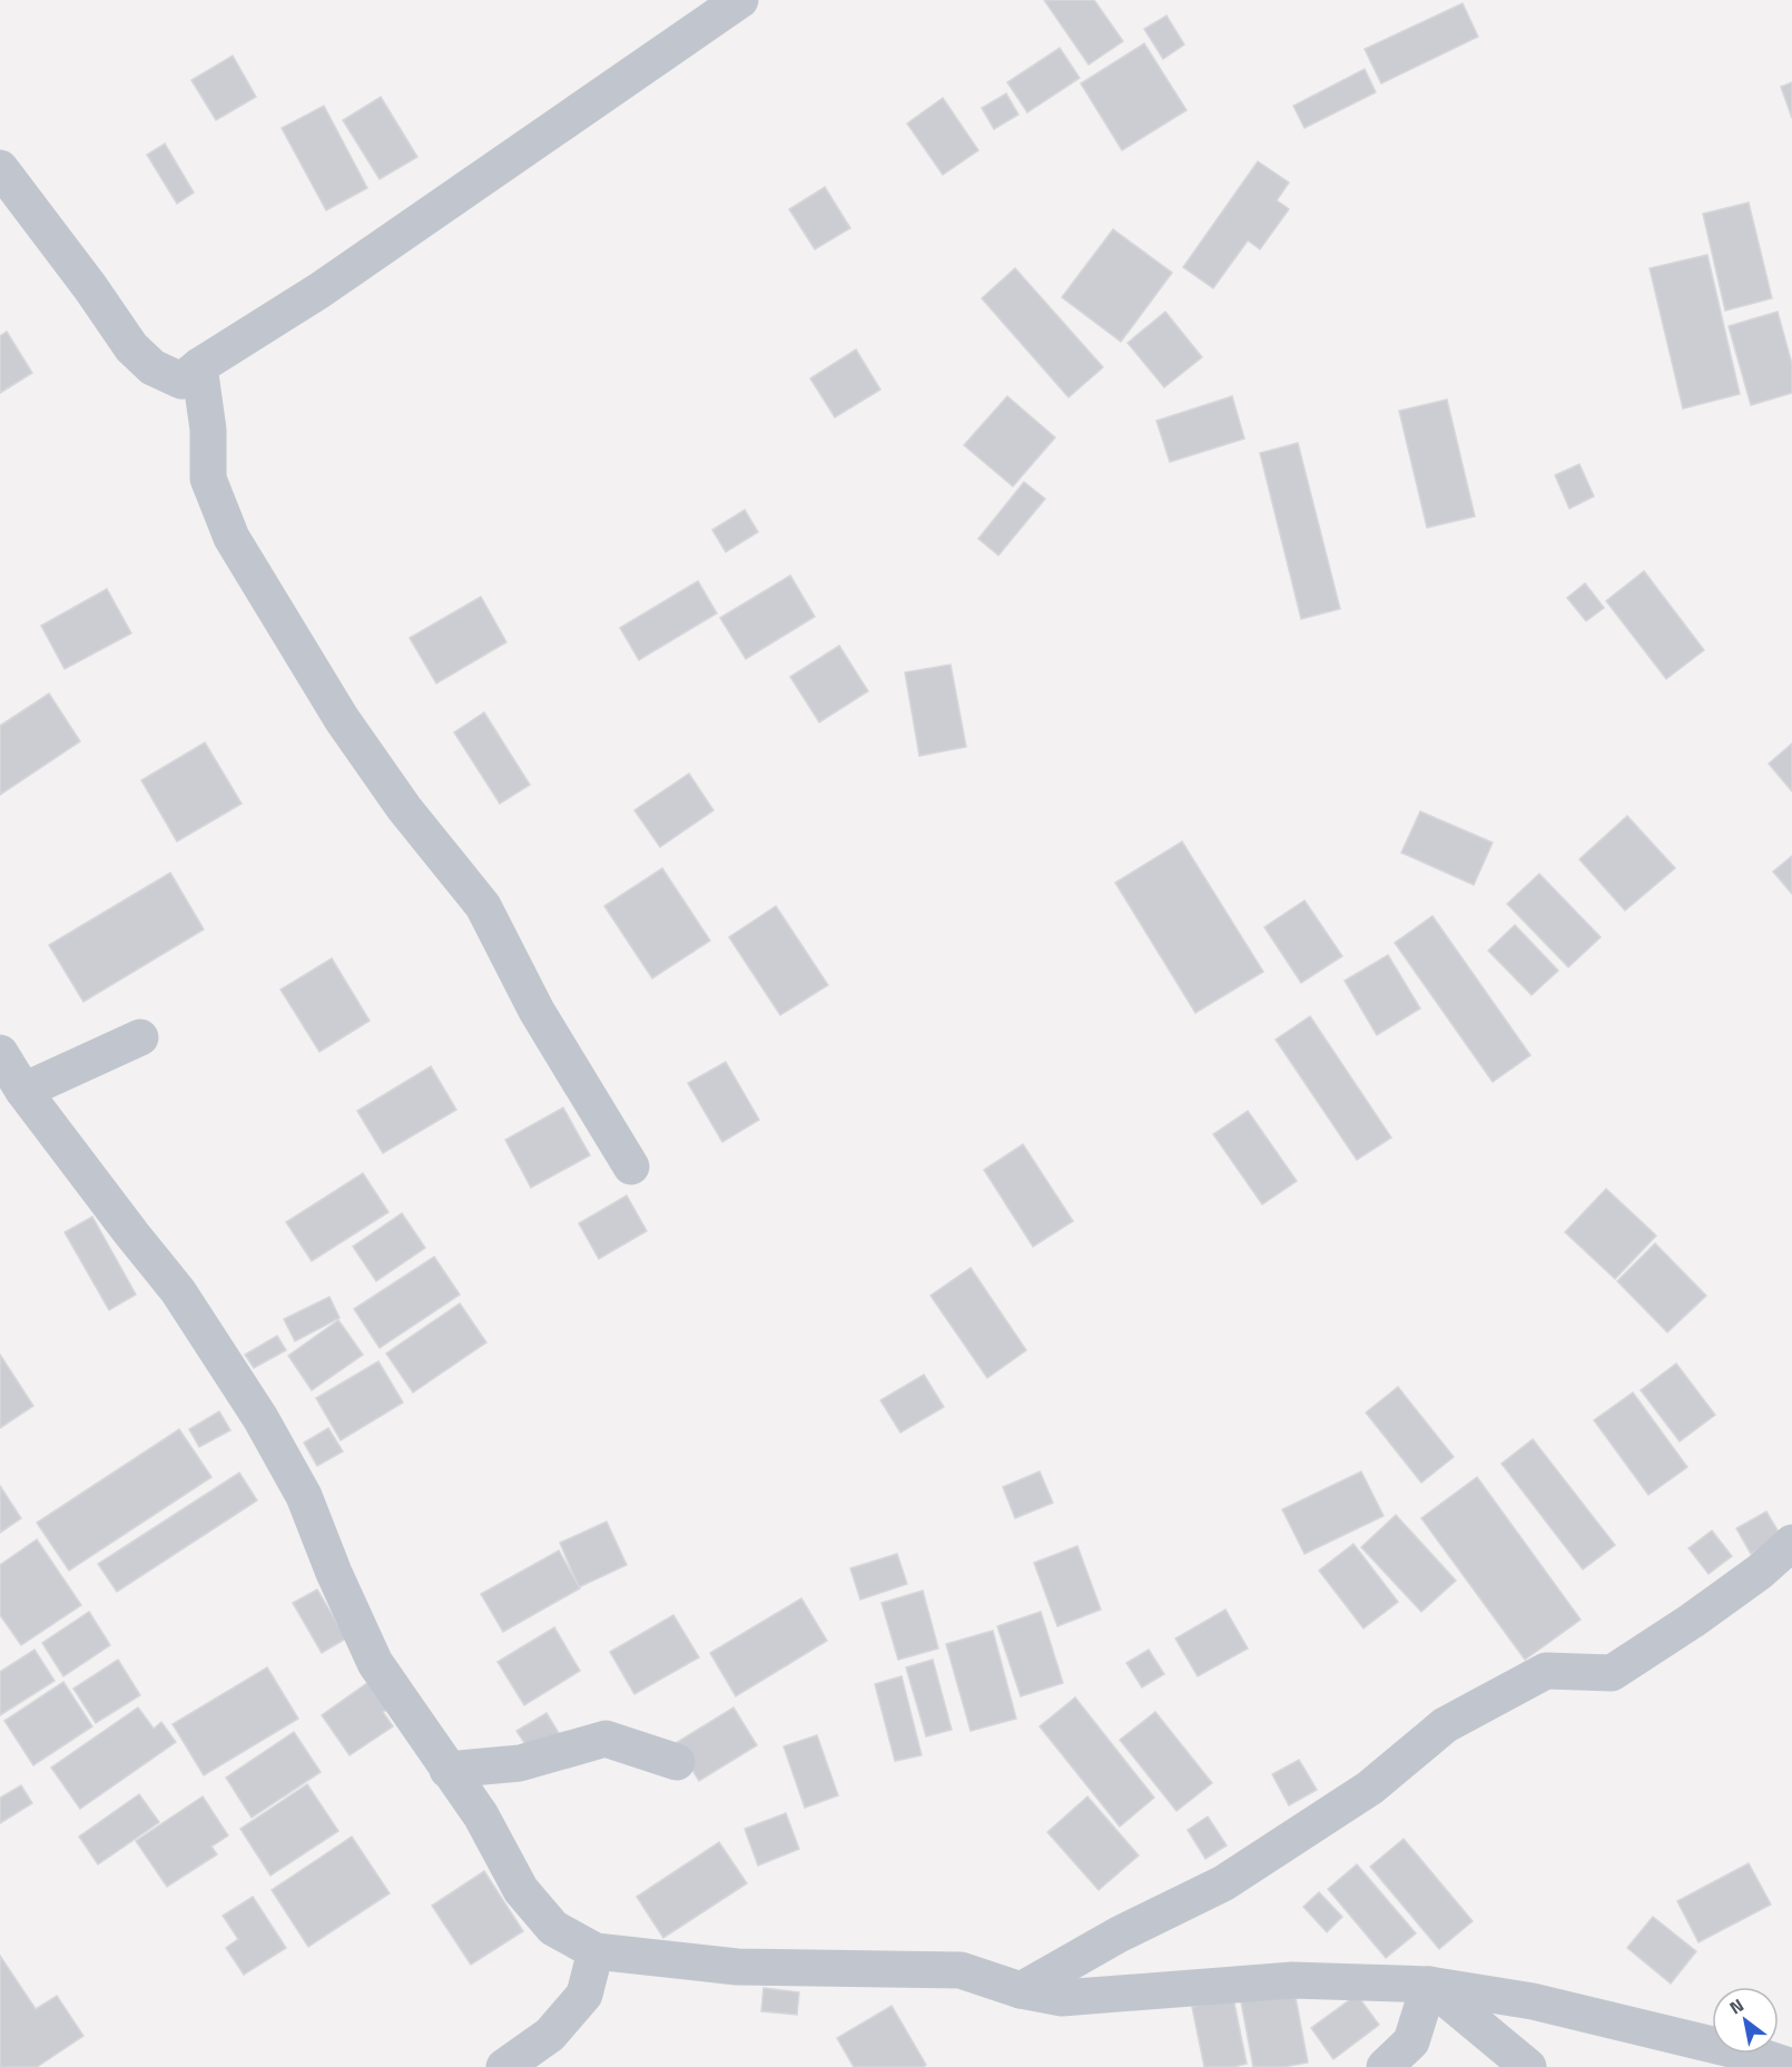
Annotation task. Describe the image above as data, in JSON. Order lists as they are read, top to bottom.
{
  "north": "top left"
}
